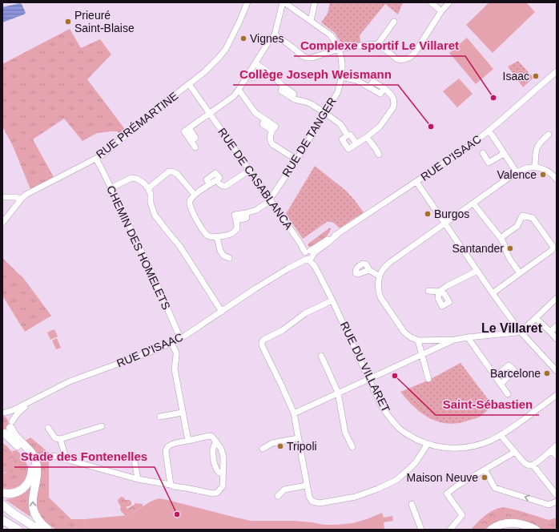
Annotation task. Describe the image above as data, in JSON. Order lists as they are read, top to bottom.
{
  "streets": {
    "street": [
      "RUE PRÉMARTINE",
      "RUE DE TANGER",
      "RUE D'ISAAC",
      "RUE DE CASABLANCA",
      "CHEMIN DES HOMELETS",
      "RUE DU VILLARET"
    ]
  },
  "crossings": [
    ["RUE PRÉMARTINE", "RUE DE CASABLANCA"],
    ["RUE PRÉMARTINE", "CHEMIN DES HOMELETS"],
    ["RUE DE TANGER", "RUE DE CASABLANCA"],
    ["RUE D'ISAAC", "RUE DE CASABLANCA"],
    ["RUE D'ISAAC", "CHEMIN DES HOMELETS"],
    ["RUE D'ISAAC", "RUE DU VILLARET"],
    ["RUE DE CASABLANCA", "RUE DU VILLARET"]
  ],
  "districts": ["Le Villaret"],
  "places": [
    "Prieuré Saint-Blaise",
    "Vignes",
    "Isaac",
    "Complexe sportif Le Villaret",
    "Collège Joseph Weismann",
    "Valence",
    "Burgos",
    "Santander",
    "Barcelone",
    "Saint-Sébastien",
    "Tripoli",
    "Maison Neuve",
    "Stade des Fontenelles"
  ]
}
